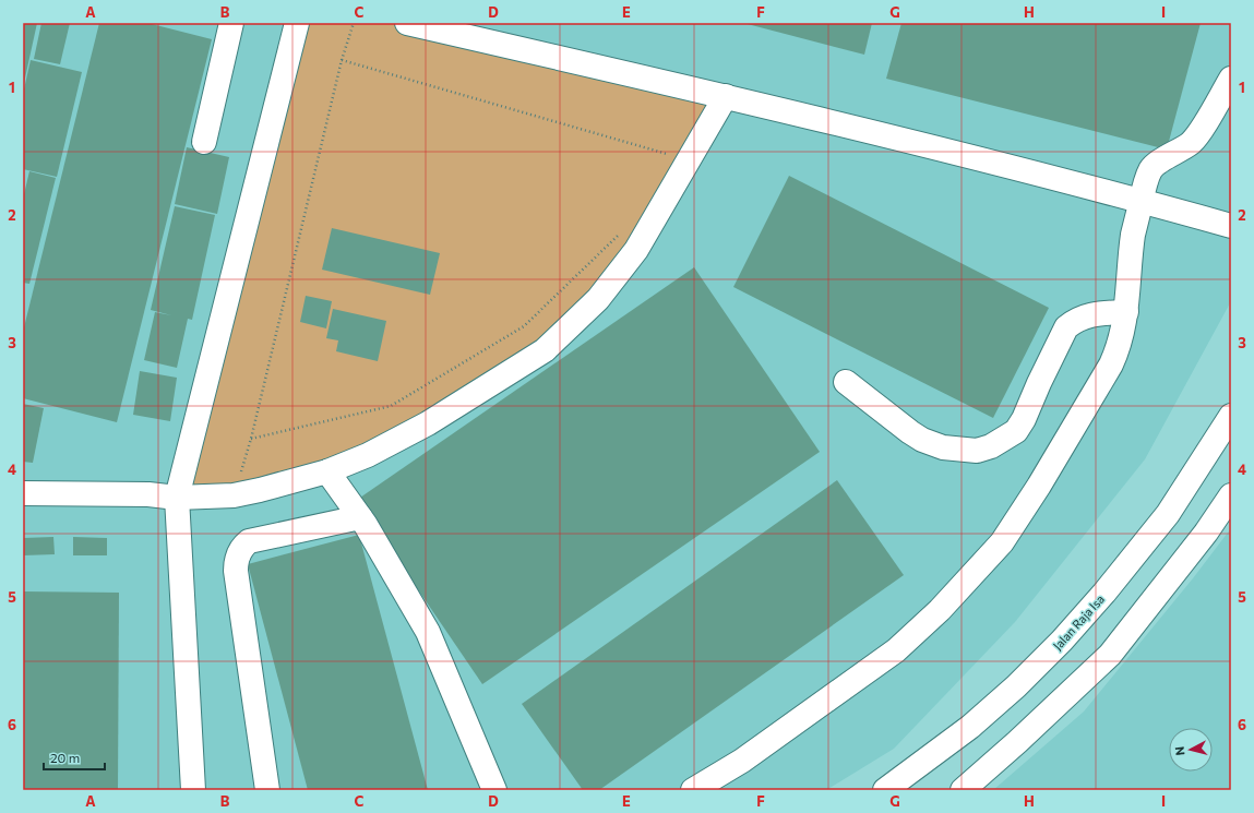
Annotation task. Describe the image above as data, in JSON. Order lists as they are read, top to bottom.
{
  "streets": {
    "main road": ["Jalan Raja Isa"]
  },
  "scale_bar": "20 m",
  "north": "left",
  "grid": {
    "columns": [
      "A",
      "B",
      "C",
      "D",
      "E",
      "F",
      "G",
      "H",
      "I"
    ],
    "rows": [
      "1",
      "2",
      "3",
      "4",
      "5",
      "6"
    ]
  }
}
